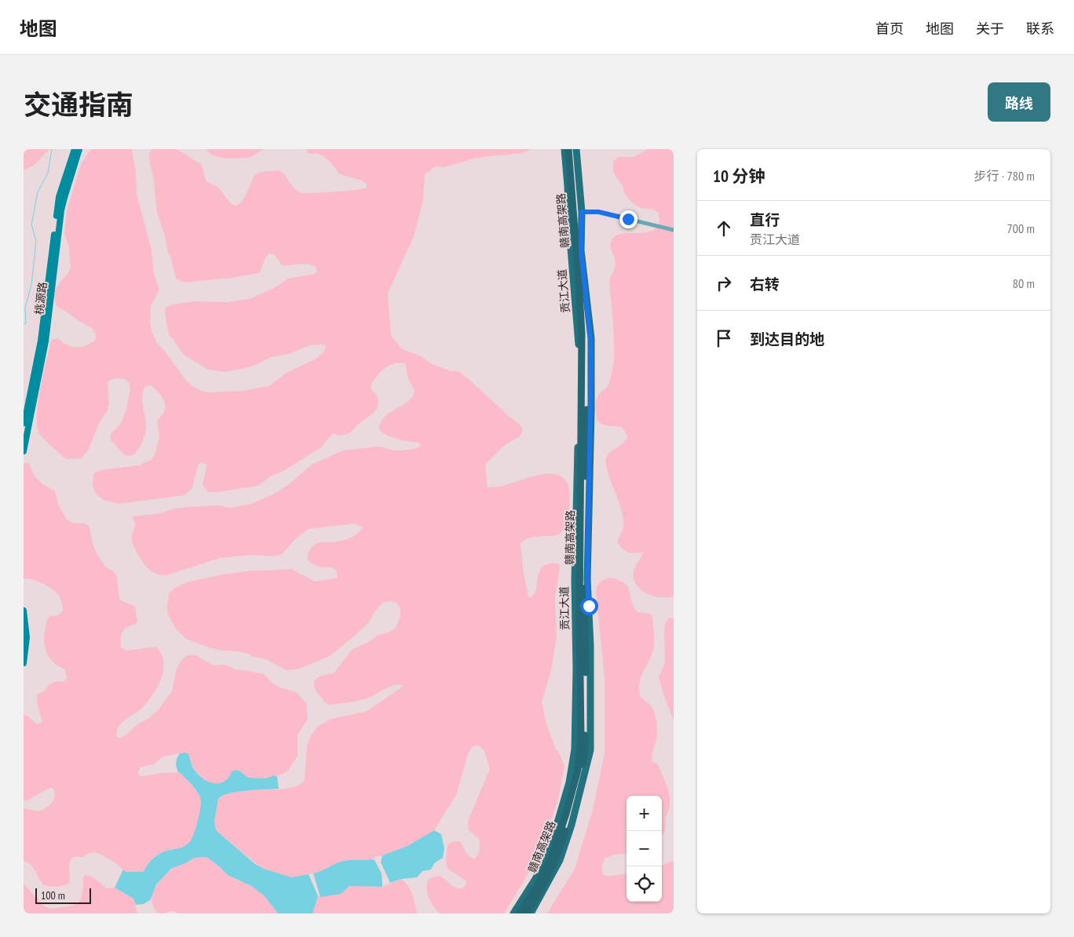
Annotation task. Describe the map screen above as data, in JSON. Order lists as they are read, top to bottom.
{
  "streets": {
    "highway": ["赣南高架路"],
    "main road": ["贡江大道", "桃源路"]
  },
  "scale_bar": "100 m",
  "page": {
    "header": "地图",
    "nav": [
      "首页",
      "地图",
      "关于",
      "联系"
    ],
    "title": "交通指南",
    "buttons": "路线",
    "heading": ["10 分钟", "步行 · 780 m"],
    "list": [
      ["直行", "贡江大道", "700 m"],
      ["右转", "80 m"],
      "到达目的地"
    ],
    "map_buttons": ["+", "−"],
    "scale": "100 m"
  }
}
